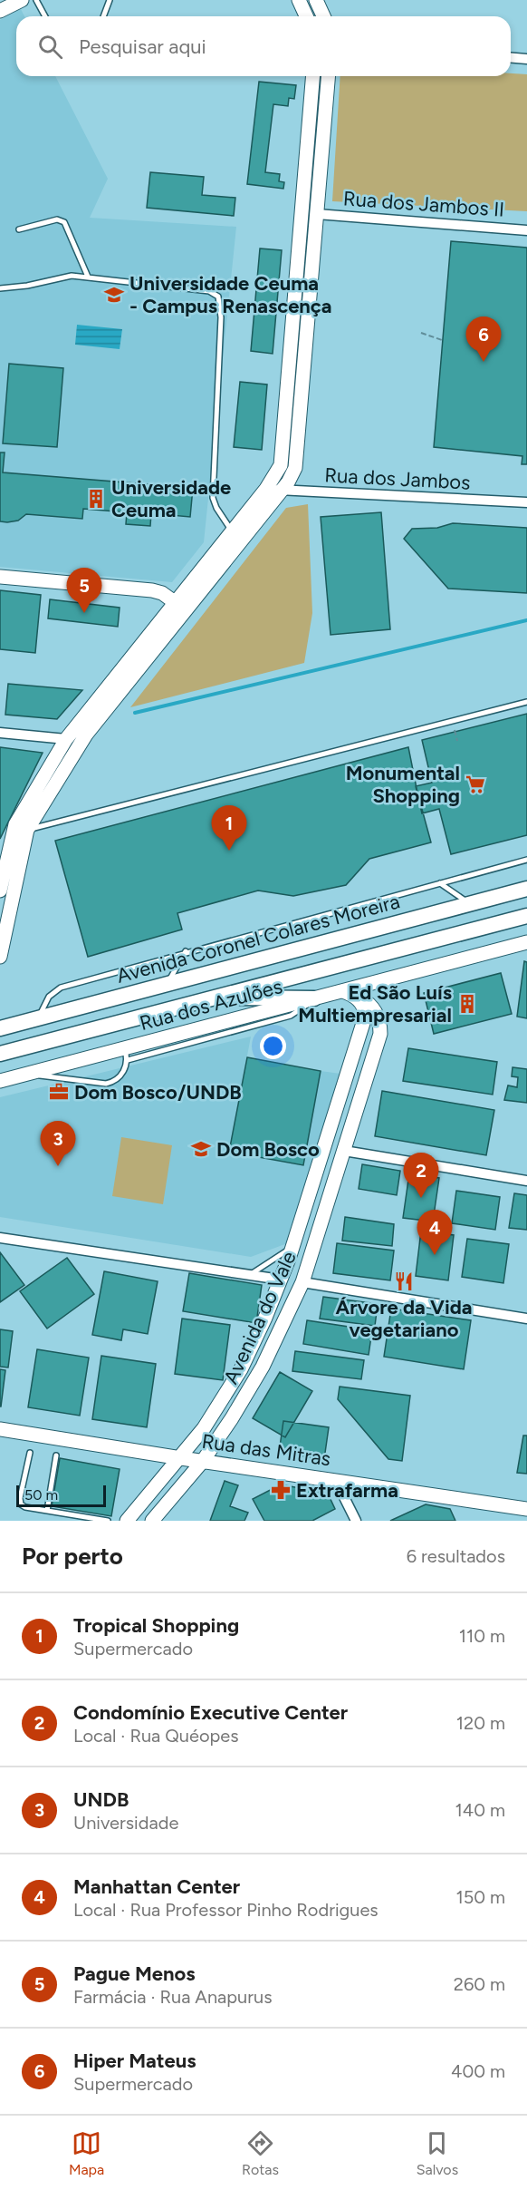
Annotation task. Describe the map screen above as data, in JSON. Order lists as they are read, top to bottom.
{
  "streets": {
    "main road": [
      "Avenida Coronel Colares Moreira",
      "Rua dos Azulões",
      "Avenida do Vale",
      "Rua das Mitras"
    ],
    "street": ["Rua dos Jambos II", "Rua dos Jambos"]
  },
  "crossings": [
    ["Rua dos Azulões", "Avenida do Vale"],
    ["Avenida do Vale", "Rua das Mitras"]
  ],
  "places": {
    "school or university": ["Universidade Ceuma - Campus Renascença", "Dom Bosco"],
    "building": ["Universidade Ceuma", "Ed São Luís Multiempresarial"],
    "supermarket": ["Monumental Shopping"],
    "office": ["Dom Bosco/UNDB"],
    "restaurant": ["Árvore da Vida vegetariano"],
    "pharmacy": ["Extrafarma"]
  },
  "scale_bar": "50 m",
  "page": {
    "search": "Pesquisar aqui",
    "pins": [
      "6",
      "5",
      "1",
      "3",
      "2",
      "4"
    ],
    "scale": "50 m",
    "heading": ["Por perto", "6 resultados"],
    "list": [
      {
        "mark": "1",
        "name": "Tropical Shopping",
        "note": "Supermercado",
        "value": "110 m"
      },
      {
        "mark": "2",
        "name": "Condomínio Executive Center",
        "note": "Local · Rua Quéopes",
        "value": "120 m"
      },
      {
        "mark": "3",
        "name": "UNDB",
        "note": "Universidade",
        "value": "140 m"
      },
      {
        "mark": "4",
        "name": "Manhattan Center",
        "note": "Local · Rua Professor Pinho Rodrigues",
        "value": "150 m"
      },
      {
        "mark": "5",
        "name": "Pague Menos",
        "note": "Farmácia · Rua Anapurus",
        "value": "260 m"
      },
      {
        "mark": "6",
        "name": "Hiper Mateus",
        "note": "Supermercado",
        "value": "400 m"
      }
    ],
    "nav": ["Mapa", "Rotas", "Salvos"]
  }
}
